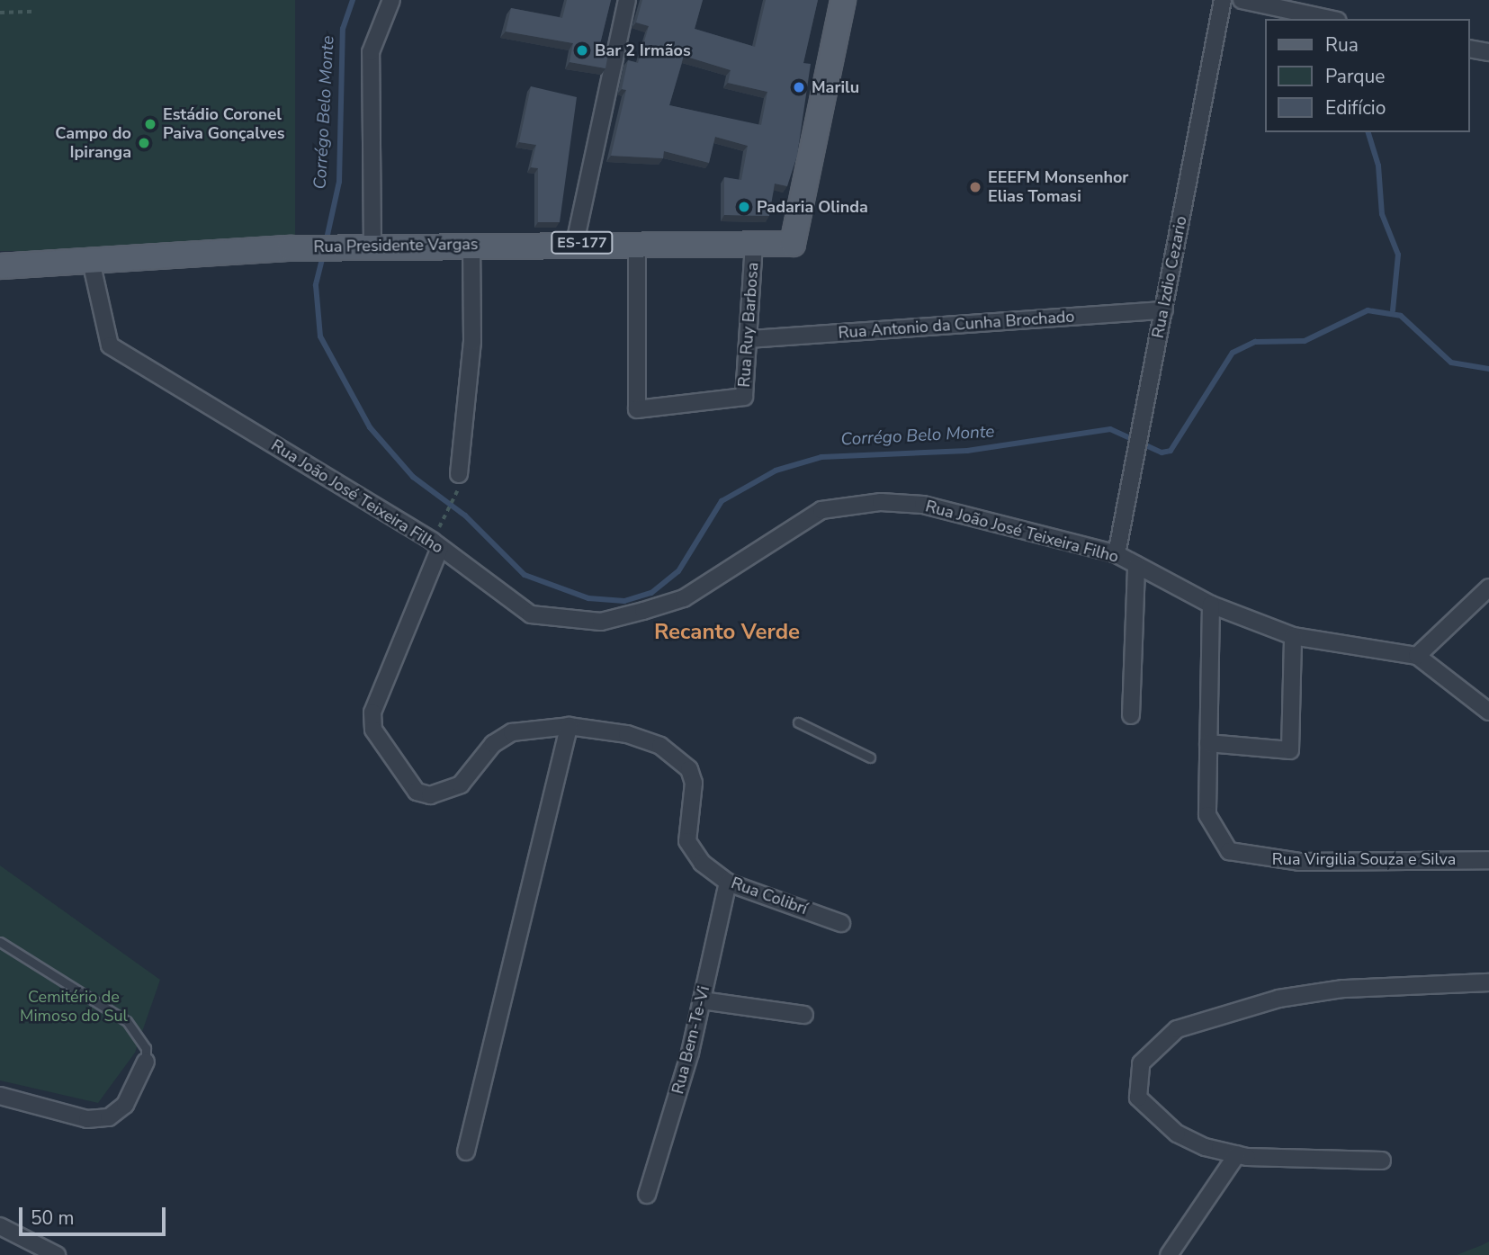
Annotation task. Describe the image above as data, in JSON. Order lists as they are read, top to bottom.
{
  "streets": {
    "main road": ["ES-177", "Rua Presidente Vargas"],
    "street": [
      "Rua Izdio Cezario",
      "Rua Ruy Barbosa",
      "Rua Antonio da Cunha Brochado",
      "Rua João José Teixeira Filho",
      "Rua Virgilia Souza e Silva",
      "Rua Colibrí",
      "Rua Bem-Te-Vi"
    ]
  },
  "crossings": [
    ["Rua Presidente Vargas", "Rua Ruy Barbosa"],
    ["Rua Presidente Vargas", "Rua João José Teixeira Filho"],
    ["Rua Izdio Cezario", "Rua Antonio da Cunha Brochado"],
    ["Rua Izdio Cezario", "Rua João José Teixeira Filho"],
    ["Rua Ruy Barbosa", "Rua Antonio da Cunha Brochado"],
    ["Rua João José Teixeira Filho", "Rua Virgilia Souza e Silva"],
    ["Rua Colibrí", "Rua Bem-Te-Vi"]
  ],
  "districts": ["Recanto Verde"],
  "water": ["Corrégo Belo Monte"],
  "parks": ["Cemitério de Mimoso do Sul"],
  "places": [
    "Bar 2 Irmãos",
    "Marilu",
    "Estádio Coronel Paiva Gonçalves",
    "Campo do Ipiranga",
    "EEEFM Monsenhor Elias Tomasi",
    "Padaria Olinda"
  ],
  "legend": ["Rua", "Parque", "Edifício"],
  "scale_bar": "50 m"
}
